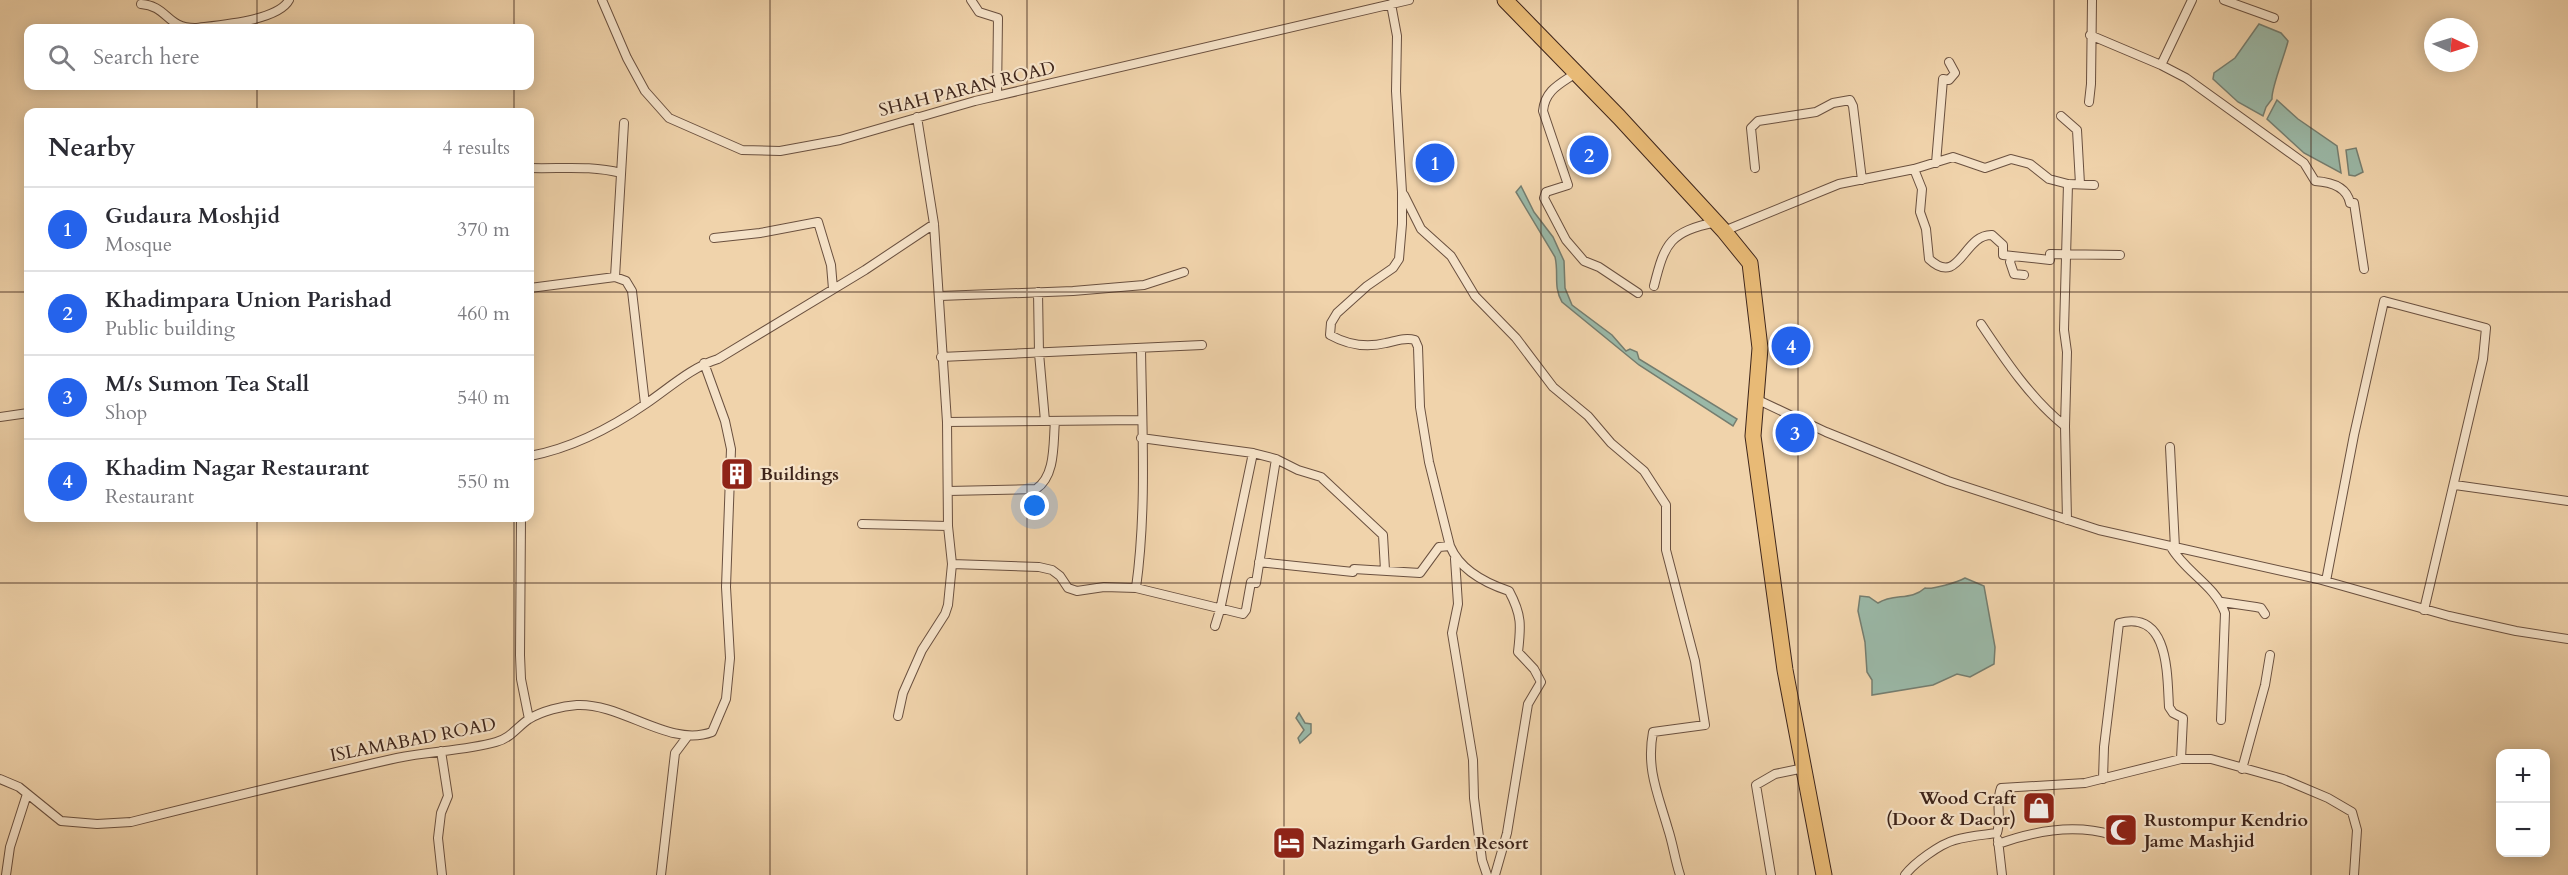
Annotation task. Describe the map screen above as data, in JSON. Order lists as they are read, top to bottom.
{
  "streets": {
    "street": ["SHAH PARAN ROAD", "ISLAMABAD ROAD"]
  },
  "places": {
    "building": ["Buildings"],
    "shop": ["Wood Craft (Door & Dacor)"],
    "mosque": ["Rustompur Kendrio Jame Mashjid"],
    "hotel": ["Nazimgarh Garden Resort"]
  },
  "north": "right",
  "page": {
    "search": "Search here",
    "heading": ["Nearby", "4 results"],
    "pins": [
      "2",
      "1",
      "4",
      "3"
    ],
    "list": [
      {
        "mark": "1",
        "name": "Gudaura Moshjid",
        "note": "Mosque",
        "value": "370 m"
      },
      {
        "mark": "2",
        "name": "Khadimpara Union Parishad",
        "note": "Public building",
        "value": "460 m"
      },
      {
        "mark": "3",
        "name": "M/s Sumon Tea Stall",
        "note": "Shop",
        "value": "540 m"
      },
      {
        "mark": "4",
        "name": "Khadim Nagar Restaurant",
        "note": "Restaurant",
        "value": "550 m"
      }
    ],
    "map_buttons": ["+", "−"]
  }
}
